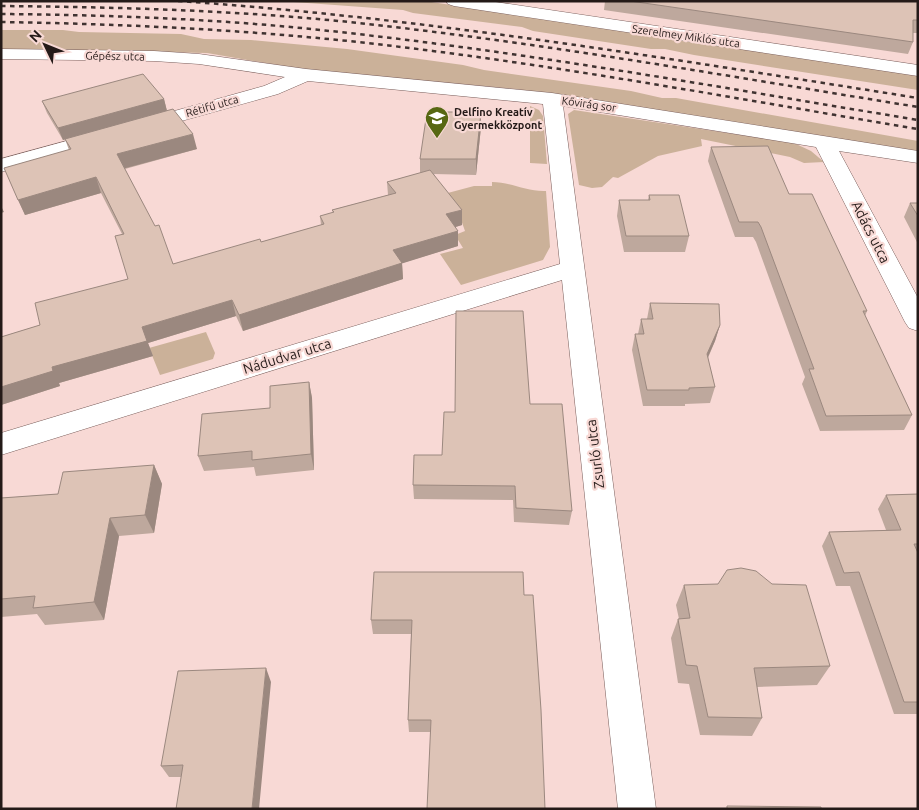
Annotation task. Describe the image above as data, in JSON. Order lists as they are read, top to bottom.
{
  "streets": {
    "street": [
      "Szerelmey Miklós utca",
      "Gépész utca",
      "Kővirág sor",
      "Rétifű utca",
      "Adács utca",
      "Nádudvar utca",
      "Zsurló utca"
    ]
  },
  "crossings": [
    ["Gépész utca", "Kővirág sor"],
    ["Kővirág sor", "Rétifű utca"],
    ["Kővirág sor", "Adács utca"],
    ["Kővirág sor", "Zsurló utca"],
    ["Nádudvar utca", "Zsurló utca"]
  ],
  "places": {
    "school or university": ["Delfino Kreatív Gyermekközpont"]
  },
  "north": "top left"
}
